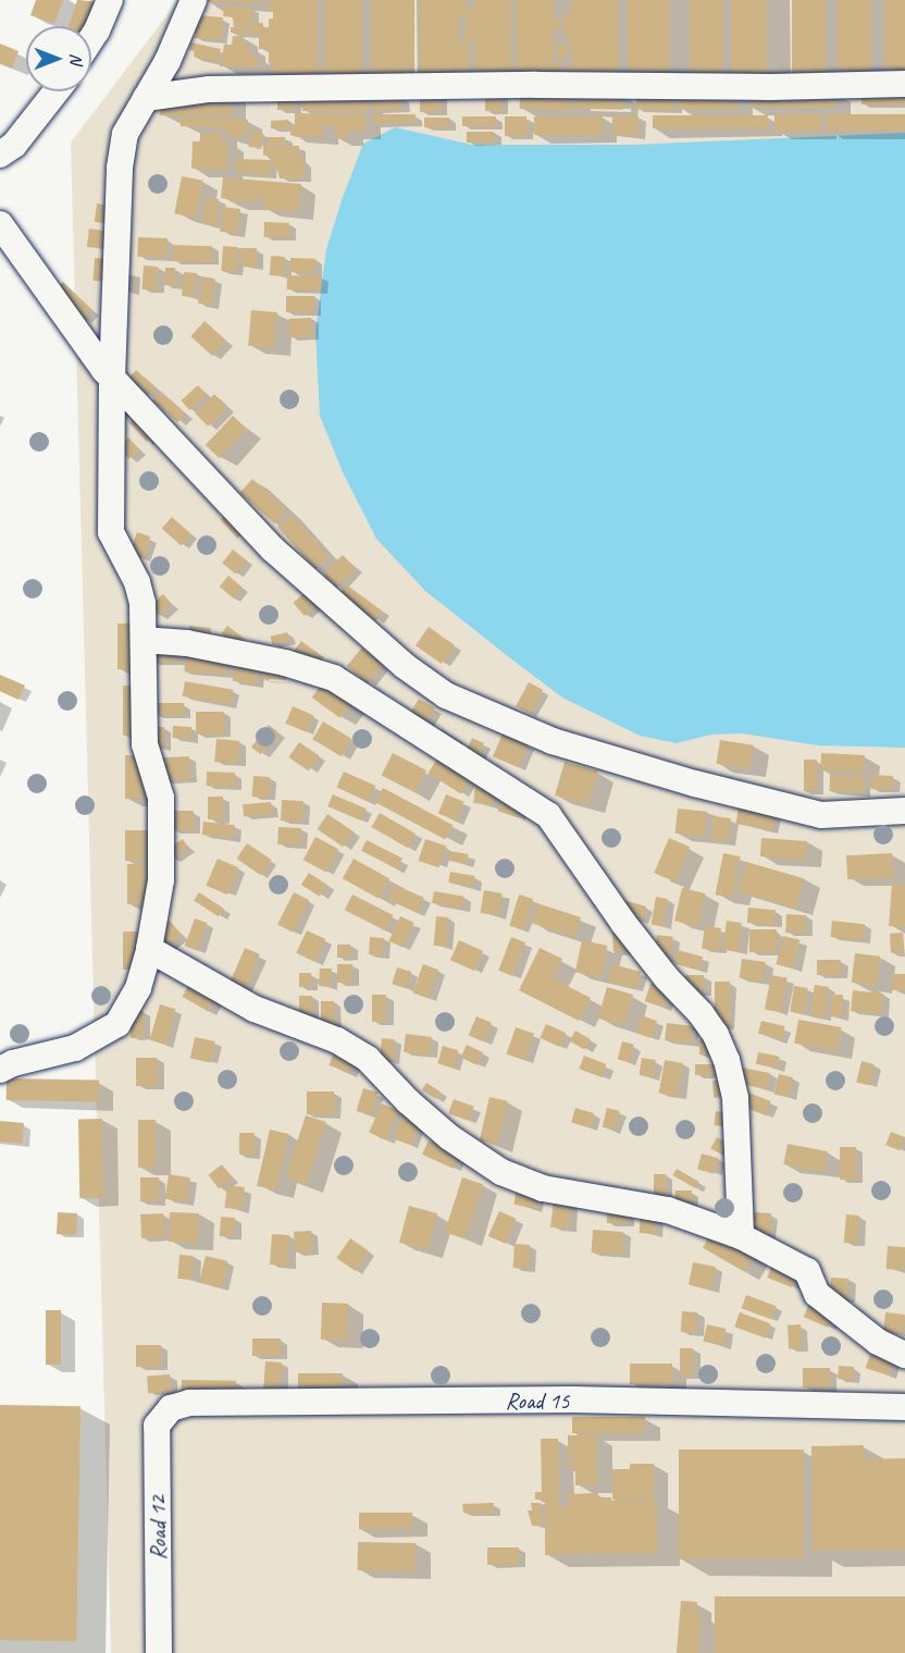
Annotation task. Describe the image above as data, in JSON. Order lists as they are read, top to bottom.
{
  "streets": {
    "street": ["Road 15", "Road 12"]
  },
  "crossings": [
    ["Road 15", "Road 12"]
  ],
  "north": "right"
}
